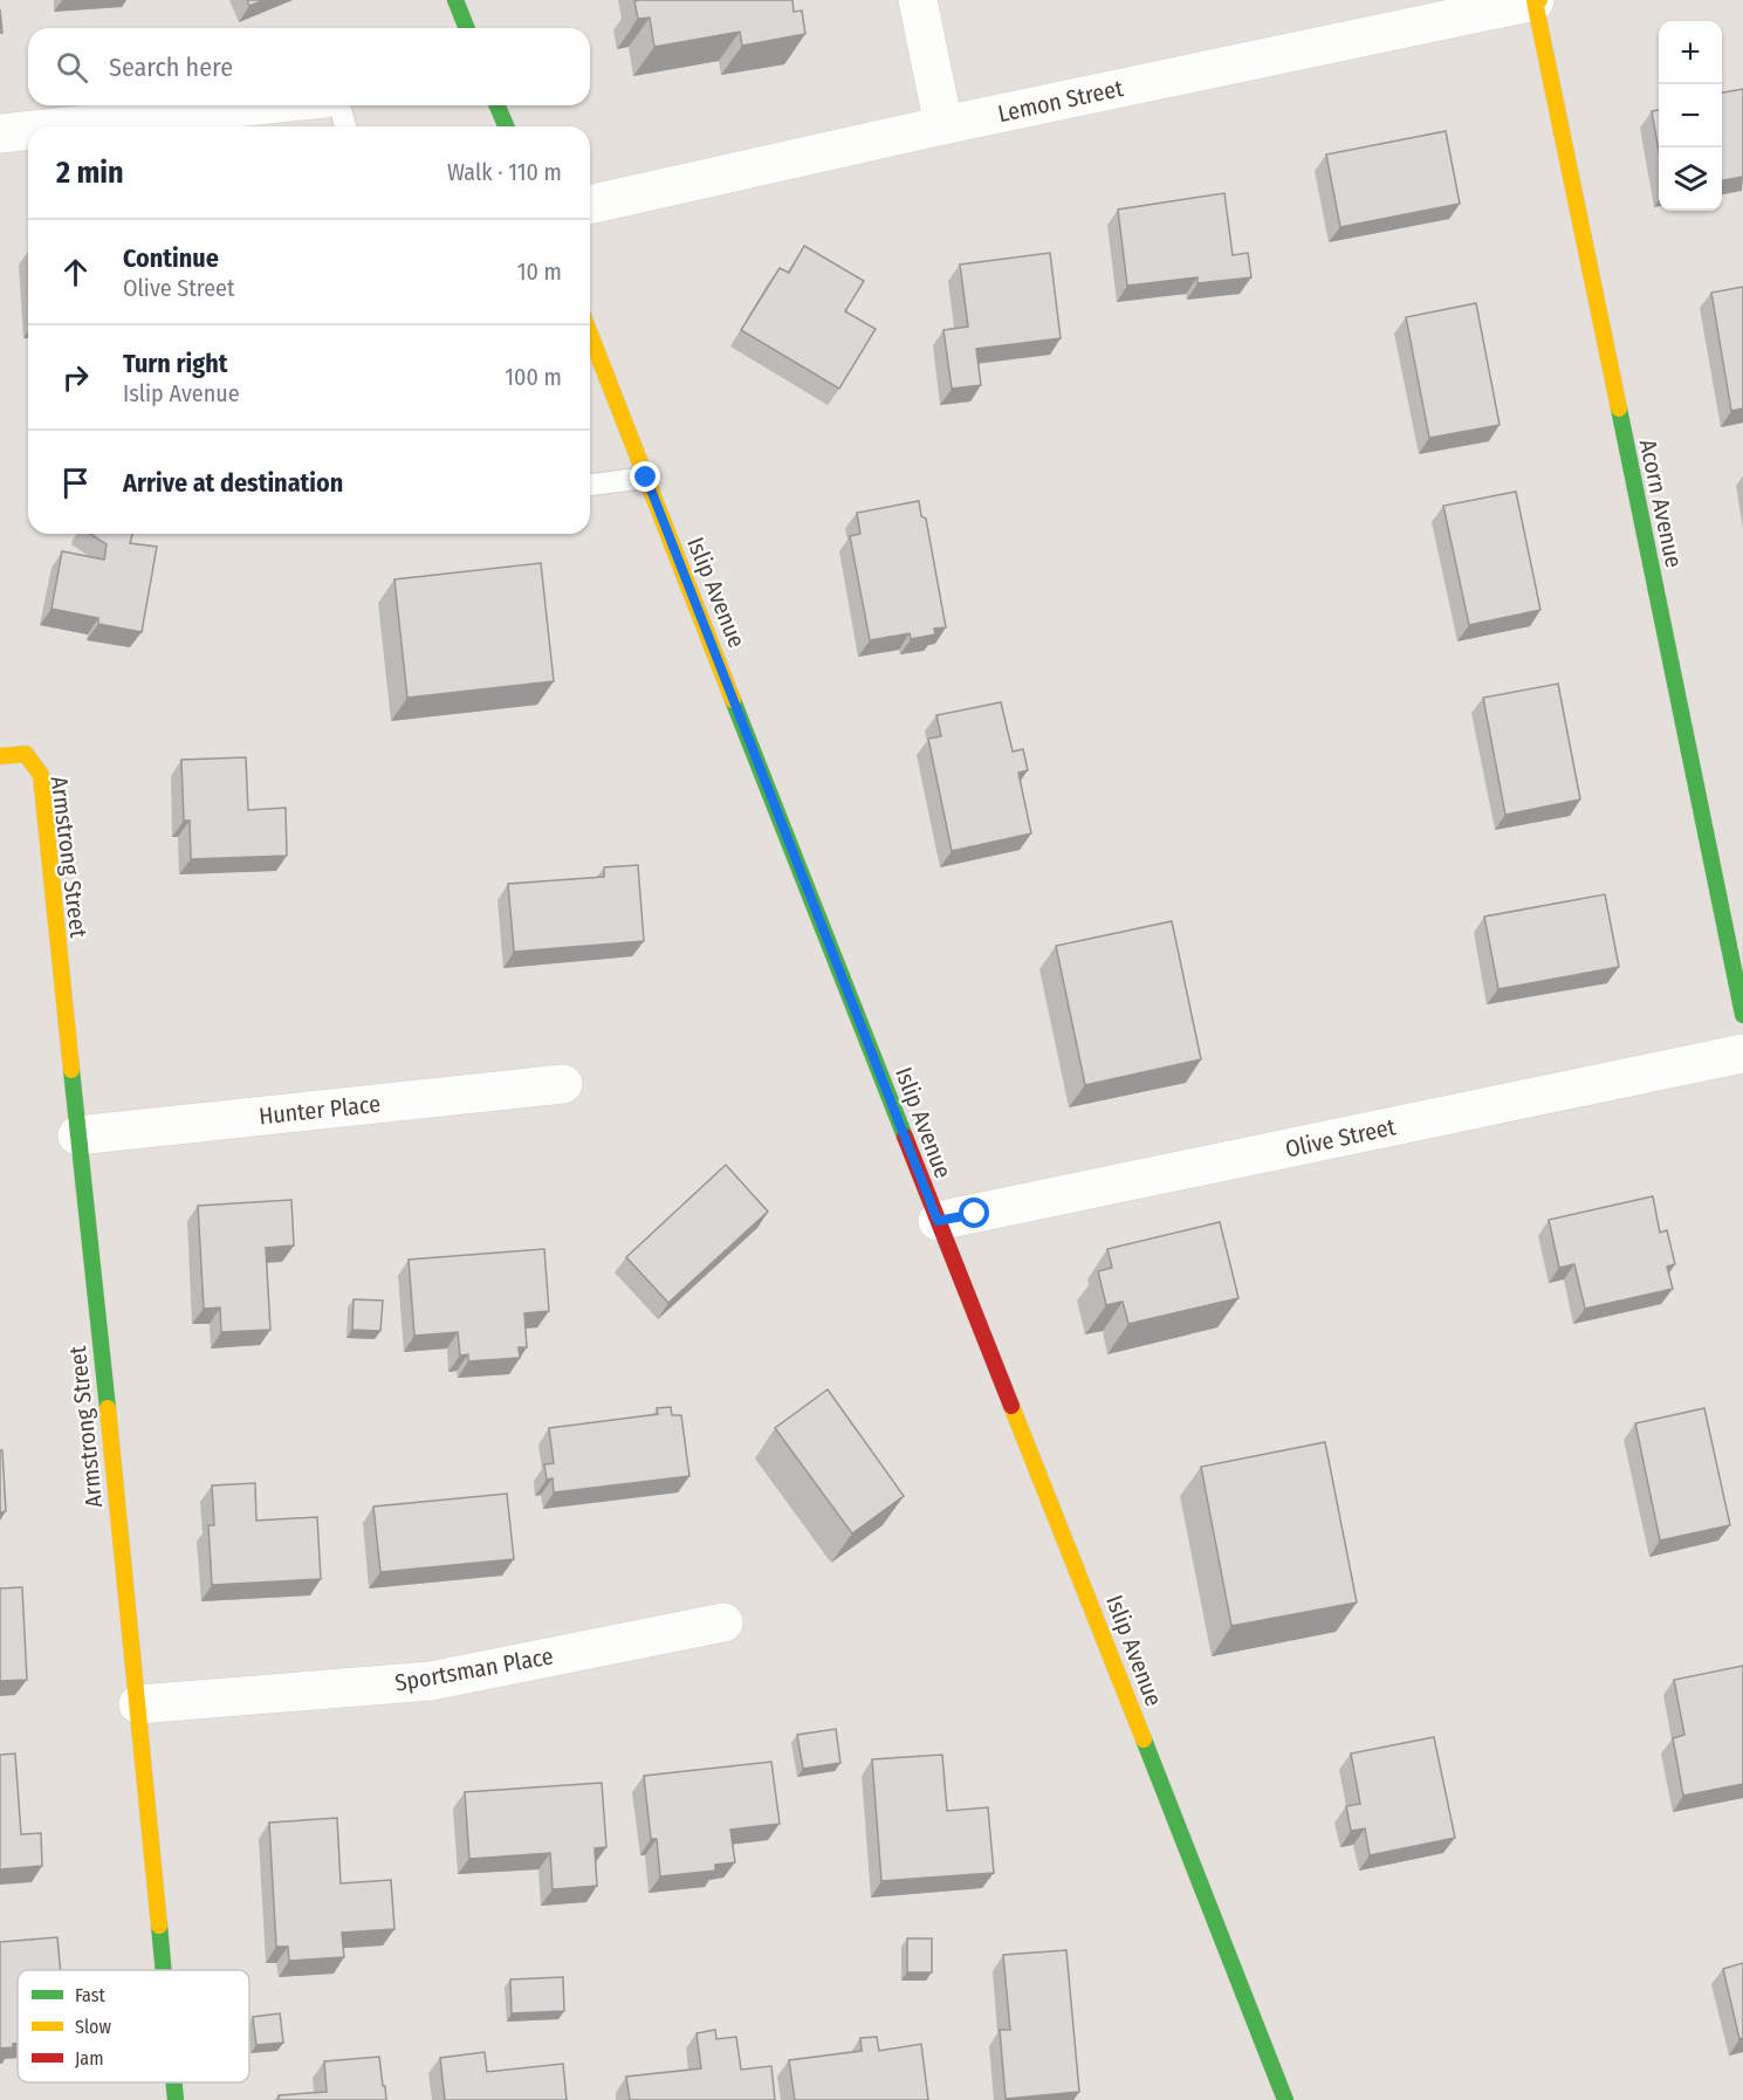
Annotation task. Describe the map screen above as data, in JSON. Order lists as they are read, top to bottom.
{
  "streets": {
    "street": [
      "Lemon Street",
      "Acorn Avenue",
      "Islip Avenue",
      "Armstrong Street",
      "Hunter Place",
      "Olive Street",
      "Sportsman Place"
    ]
  },
  "crossings": [
    ["Lemon Street", "Acorn Avenue"],
    ["Islip Avenue", "Olive Street"],
    ["Armstrong Street", "Hunter Place"],
    ["Armstrong Street", "Sportsman Place"]
  ],
  "legend": ["Fast", "Slow", "Jam"],
  "page": {
    "map_buttons": ["+", "−"],
    "search": "Search here",
    "heading": ["2 min", "Walk · 110 m"],
    "list": [
      ["Continue", "Olive Street", "10 m"],
      ["Turn right", "Islip Avenue", "100 m"],
      "Arrive at destination"
    ]
  }
}
